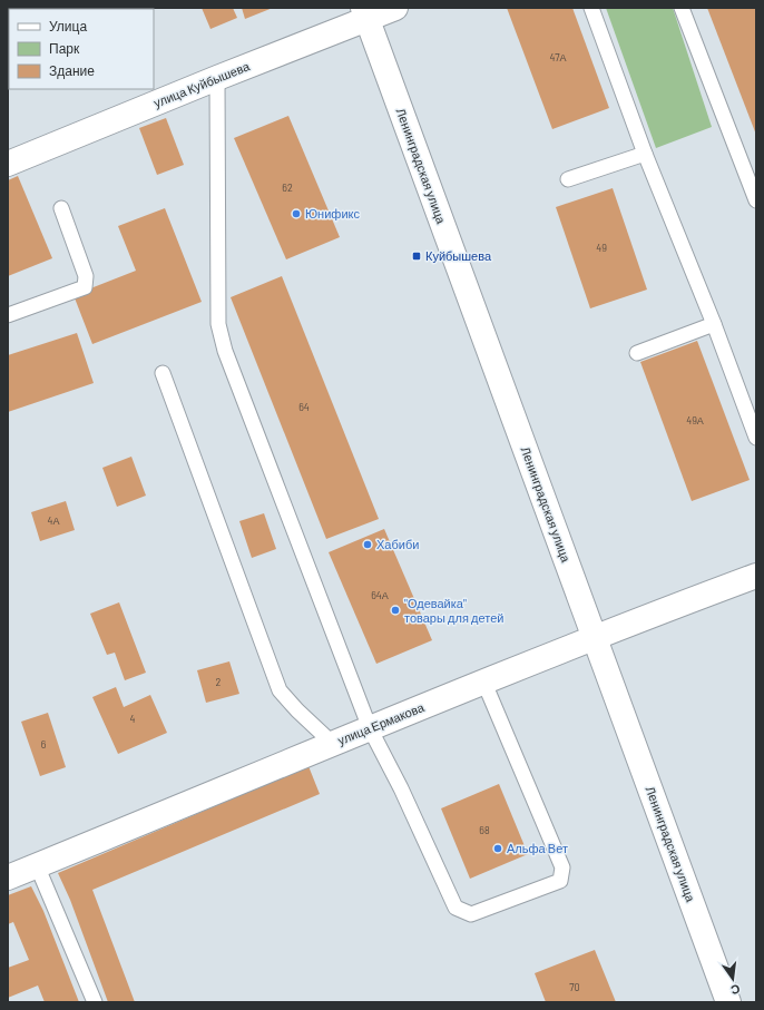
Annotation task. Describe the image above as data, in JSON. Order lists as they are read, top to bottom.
{
  "streets": {
    "main road": ["улица Куйбышева", "Ленинградская улица", "улица Ермакова"]
  },
  "crossings": [
    ["улица Куйбышева", "Ленинградская улица"],
    ["Ленинградская улица", "улица Ермакова"]
  ],
  "places": {
    "other": [
      "Юнификс",
      "Хабиби",
      "\"Одевайка\" товары для детей",
      "Альфа Вет"
    ],
    "transit": ["Куйбышева"]
  },
  "house_numbers": [
    "47А",
    "62",
    "49",
    "64",
    "49А",
    "4А",
    "64А",
    "2",
    "4",
    "6",
    "68",
    "70"
  ],
  "legend": ["Улица", "Парк", "Здание"],
  "north": "bottom"
}
